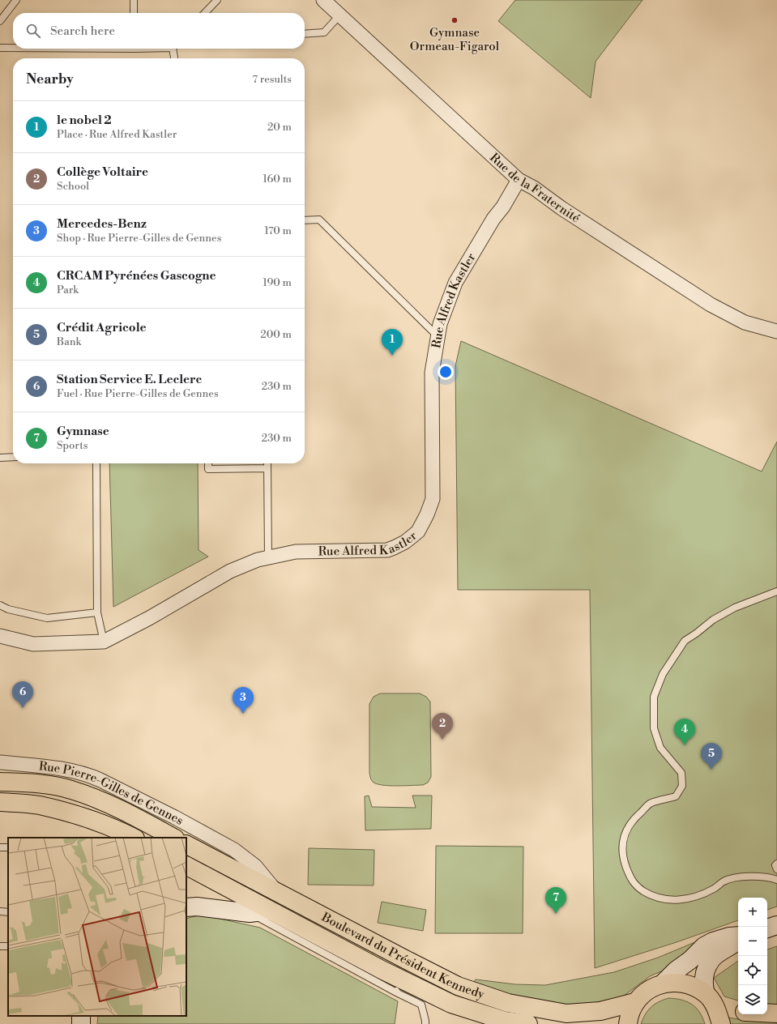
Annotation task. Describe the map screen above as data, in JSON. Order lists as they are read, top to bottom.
{
  "streets": {
    "main road": ["Boulevard du Président Kennedy"],
    "street": ["Rue de la Fraternité", "Rue Alfred Kastler", "Rue Pierre-Gilles de Gennes"]
  },
  "crossings": [
    ["Rue de la Fraternité", "Rue Alfred Kastler"],
    ["Rue Pierre-Gilles de Gennes", "Boulevard du Président Kennedy"]
  ],
  "places": ["Gymnase Ormeau-Figarol"],
  "page": {
    "search": "Search here",
    "heading": ["Nearby", "7 results"],
    "list": [
      {
        "mark": "1",
        "name": "le nobel 2",
        "note": "Place · Rue Alfred Kastler",
        "value": "20 m"
      },
      {
        "mark": "2",
        "name": "Collège Voltaire",
        "note": "School",
        "value": "160 m"
      },
      {
        "mark": "3",
        "name": "Mercedes-Benz",
        "note": "Shop · Rue Pierre-Gilles de Gennes",
        "value": "170 m"
      },
      {
        "mark": "4",
        "name": "CRCAM Pyrénées Gascogne",
        "note": "Park",
        "value": "190 m"
      },
      {
        "mark": "5",
        "name": "Crédit Agricole",
        "note": "Bank",
        "value": "200 m"
      },
      {
        "mark": "6",
        "name": "Station Service E. Leclerc",
        "note": "Fuel · Rue Pierre-Gilles de Gennes",
        "value": "230 m"
      },
      {
        "mark": "7",
        "name": "Gymnase",
        "note": "Sports",
        "value": "230 m"
      }
    ],
    "pins": [
      "1",
      "6",
      "3",
      "2",
      "4",
      "5",
      "7"
    ],
    "map_buttons": ["+", "−"]
  }
}
